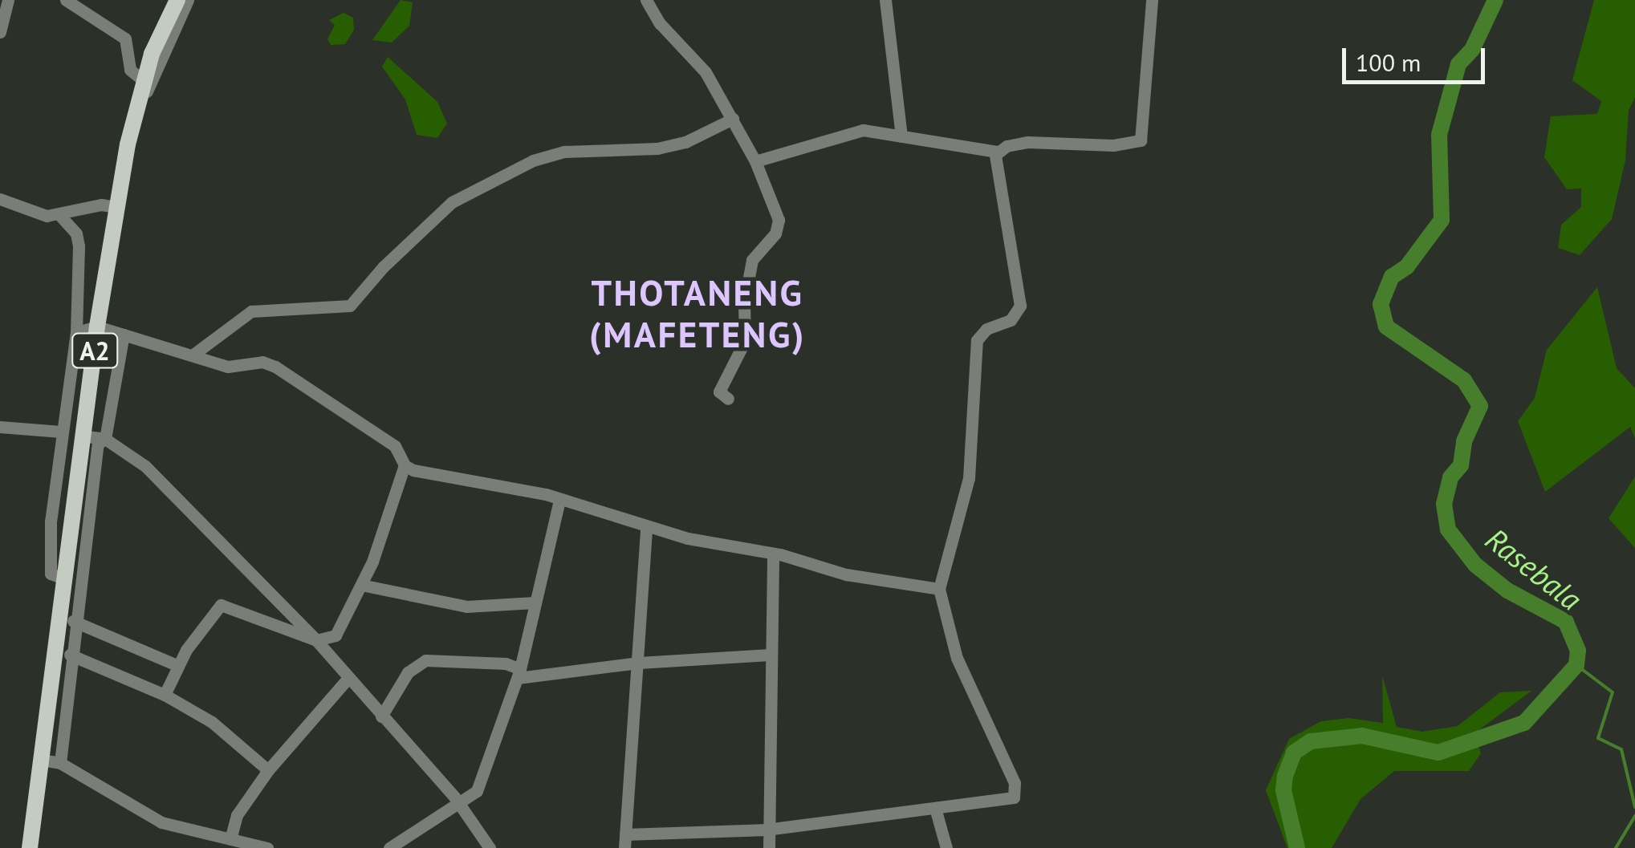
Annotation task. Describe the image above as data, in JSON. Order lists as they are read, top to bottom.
{
  "streets": {
    "main road": ["A2"]
  },
  "districts": ["THOTANENG (MAFETENG)"],
  "water": ["Rasebala"],
  "scale_bar": "100 m"
}
